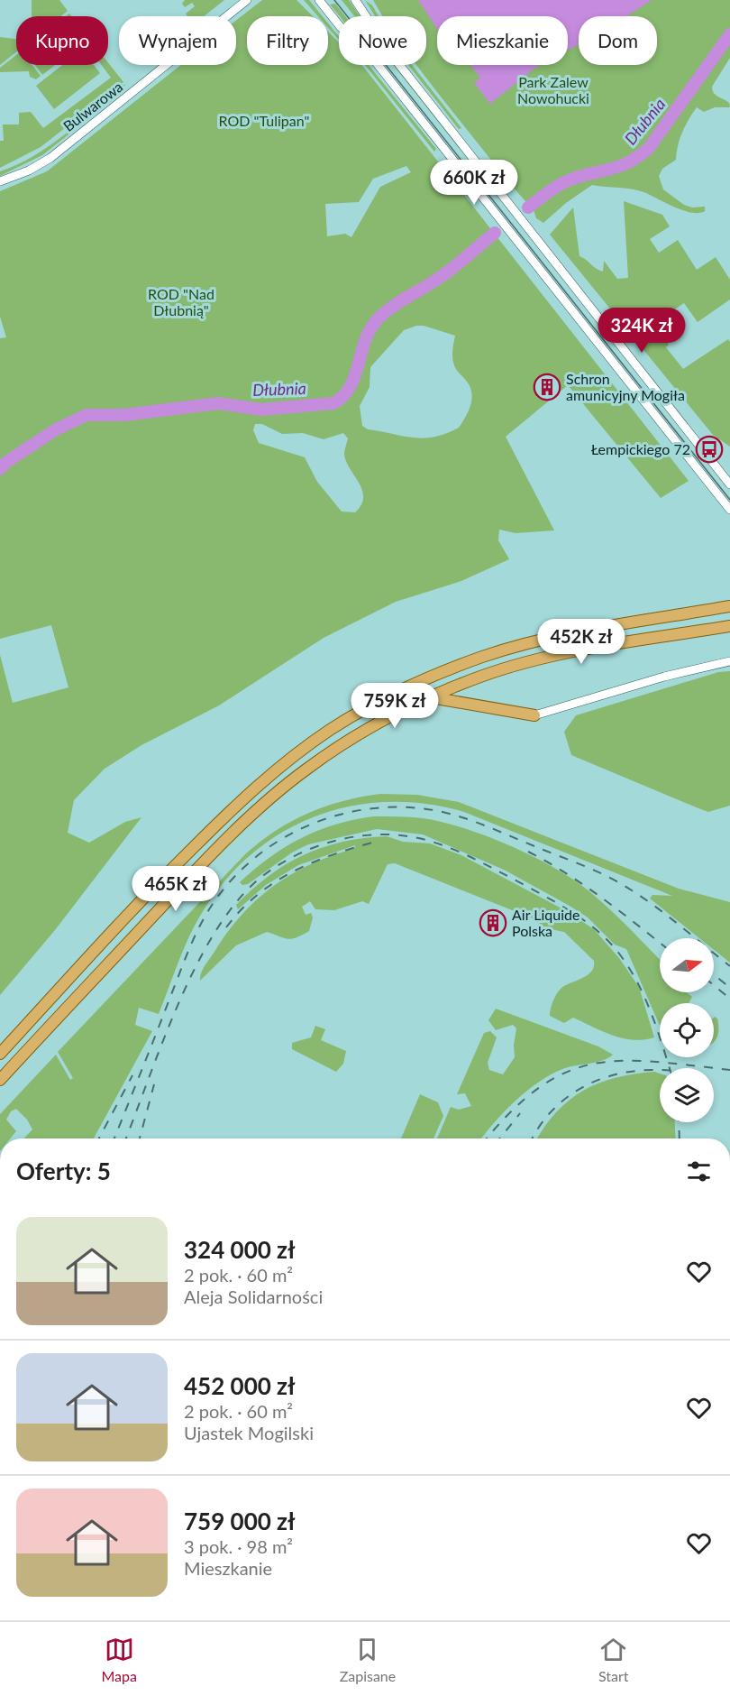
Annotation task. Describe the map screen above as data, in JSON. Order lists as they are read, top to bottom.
{
  "streets": {
    "street": ["Bulwarowa"]
  },
  "water": ["Dłubnia"],
  "parks": ["Park Zalew Nowohucki", "ROD \"Tulipan\"", "ROD \"Nad Dłubnią\""],
  "places": {
    "building": ["Schron amunicyjny Mogiła", "Air Liquide Polska"],
    "bus stop": ["Łempickiego 72"]
  },
  "north": "right",
  "page": {
    "chip": [
      "Kupno",
      "Wynajem",
      "Filtry",
      "Nowe",
      "Mieszkanie",
      "Dom"
    ],
    "price": [
      "660K zł",
      "324K zł",
      "452K zł",
      "759K zł",
      "465K zł"
    ],
    "heading": "Oferty: 5",
    "list": [
      {
        "name": "324 000 zł",
        "note": "2 pok. · 60 m² · Aleja Solidarności"
      },
      {
        "name": "452 000 zł",
        "note": "2 pok. · 60 m² · Ujastek Mogilski"
      },
      {
        "name": "759 000 zł",
        "note": "3 pok. · 98 m² · Mieszkanie"
      }
    ],
    "tabs": ["Mapa", "Zapisane", "Start"]
  }
}
